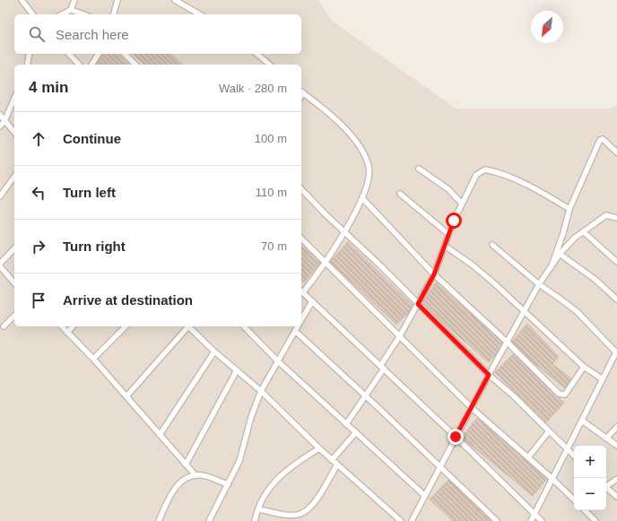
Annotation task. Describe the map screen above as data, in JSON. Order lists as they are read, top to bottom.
{
  "north": "bottom left",
  "page": {
    "search": "Search here",
    "heading": ["4 min", "Walk · 280 m"],
    "list": [
      ["Continue", "100 m"],
      ["Turn left", "110 m"],
      ["Turn right", "70 m"],
      "Arrive at destination"
    ],
    "map_buttons": ["+", "−"]
  }
}
